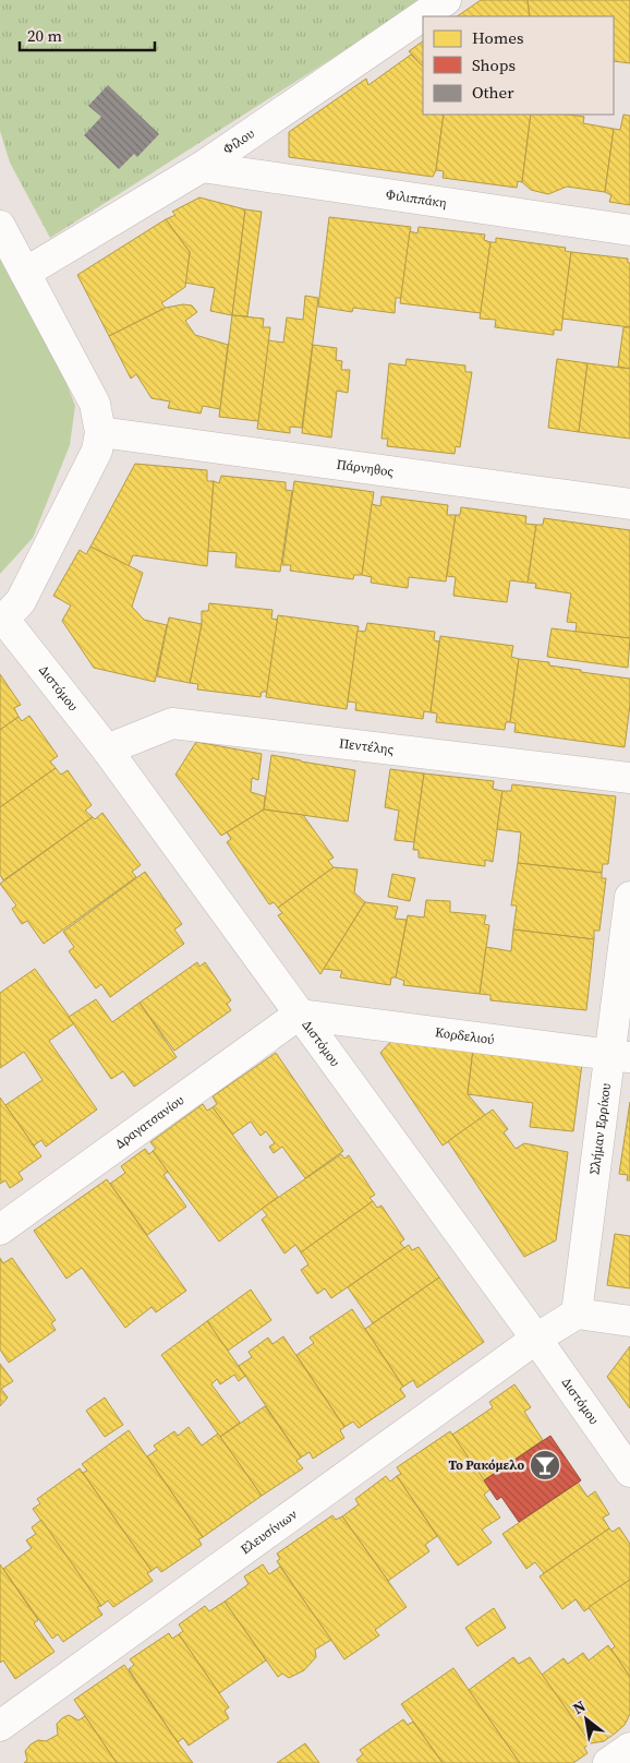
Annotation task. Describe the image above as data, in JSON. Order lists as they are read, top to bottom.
{
  "streets": {
    "street": [
      "Φίλου",
      "Φιλιππάκη",
      "Πάρνηθος",
      "Διστόμου",
      "Πεντέλης",
      "Κορδελιού",
      "Δραγατσανίου",
      "Σλήμαν Ερρίκου",
      "Ελευσίνιων"
    ]
  },
  "crossings": [
    ["Φίλου", "Φιλιππάκη"],
    ["Διστόμου", "Πεντέλης"],
    ["Διστόμου", "Κορδελιού"],
    ["Διστόμου", "Δραγατσανίου"],
    ["Διστόμου", "Ελευσίνιων"],
    ["Κορδελιού", "Δραγατσανίου"],
    ["Κορδελιού", "Σλήμαν Ερρίκου"]
  ],
  "places": {
    "bar": ["Το Ρακόμελο"]
  },
  "legend": ["Homes", "Shops", "Other"],
  "scale_bar": "20 m",
  "north": "top left"
}
